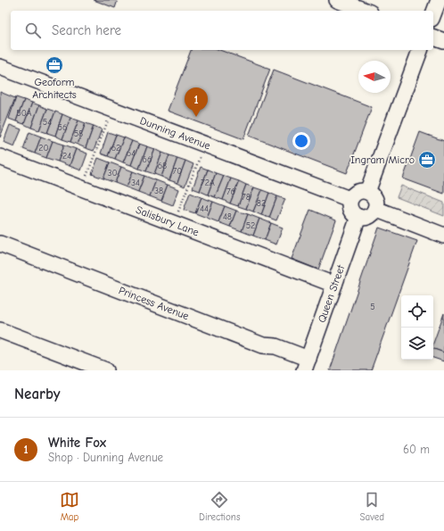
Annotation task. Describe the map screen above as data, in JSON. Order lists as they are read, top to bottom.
{
  "streets": {
    "street": [
      "Dunning Avenue",
      "Salisbury Lane",
      "Queen Street",
      "Princess Avenue"
    ]
  },
  "crossings": [
    ["Dunning Avenue", "Queen Street"],
    ["Salisbury Lane", "Queen Street"],
    ["Queen Street", "Princess Avenue"]
  ],
  "places": {
    "office": ["Geoform Architects", "Ingram Micro"]
  },
  "house_numbers": [
    "50A",
    "54",
    "56",
    "58",
    "20",
    "62",
    "64",
    "24",
    "66",
    "68",
    "70",
    "30",
    "34",
    "72A",
    "38",
    "76",
    "78",
    "82",
    "44",
    "48",
    "52",
    "5"
  ],
  "north": "left",
  "page": {
    "search": "Search here",
    "pins": "1",
    "heading": "Nearby",
    "list": [
      {
        "mark": "1",
        "name": "White Fox",
        "note": "Shop · Dunning Avenue",
        "value": "60 m"
      }
    ],
    "nav": ["Map", "Directions", "Saved"]
  }
}
